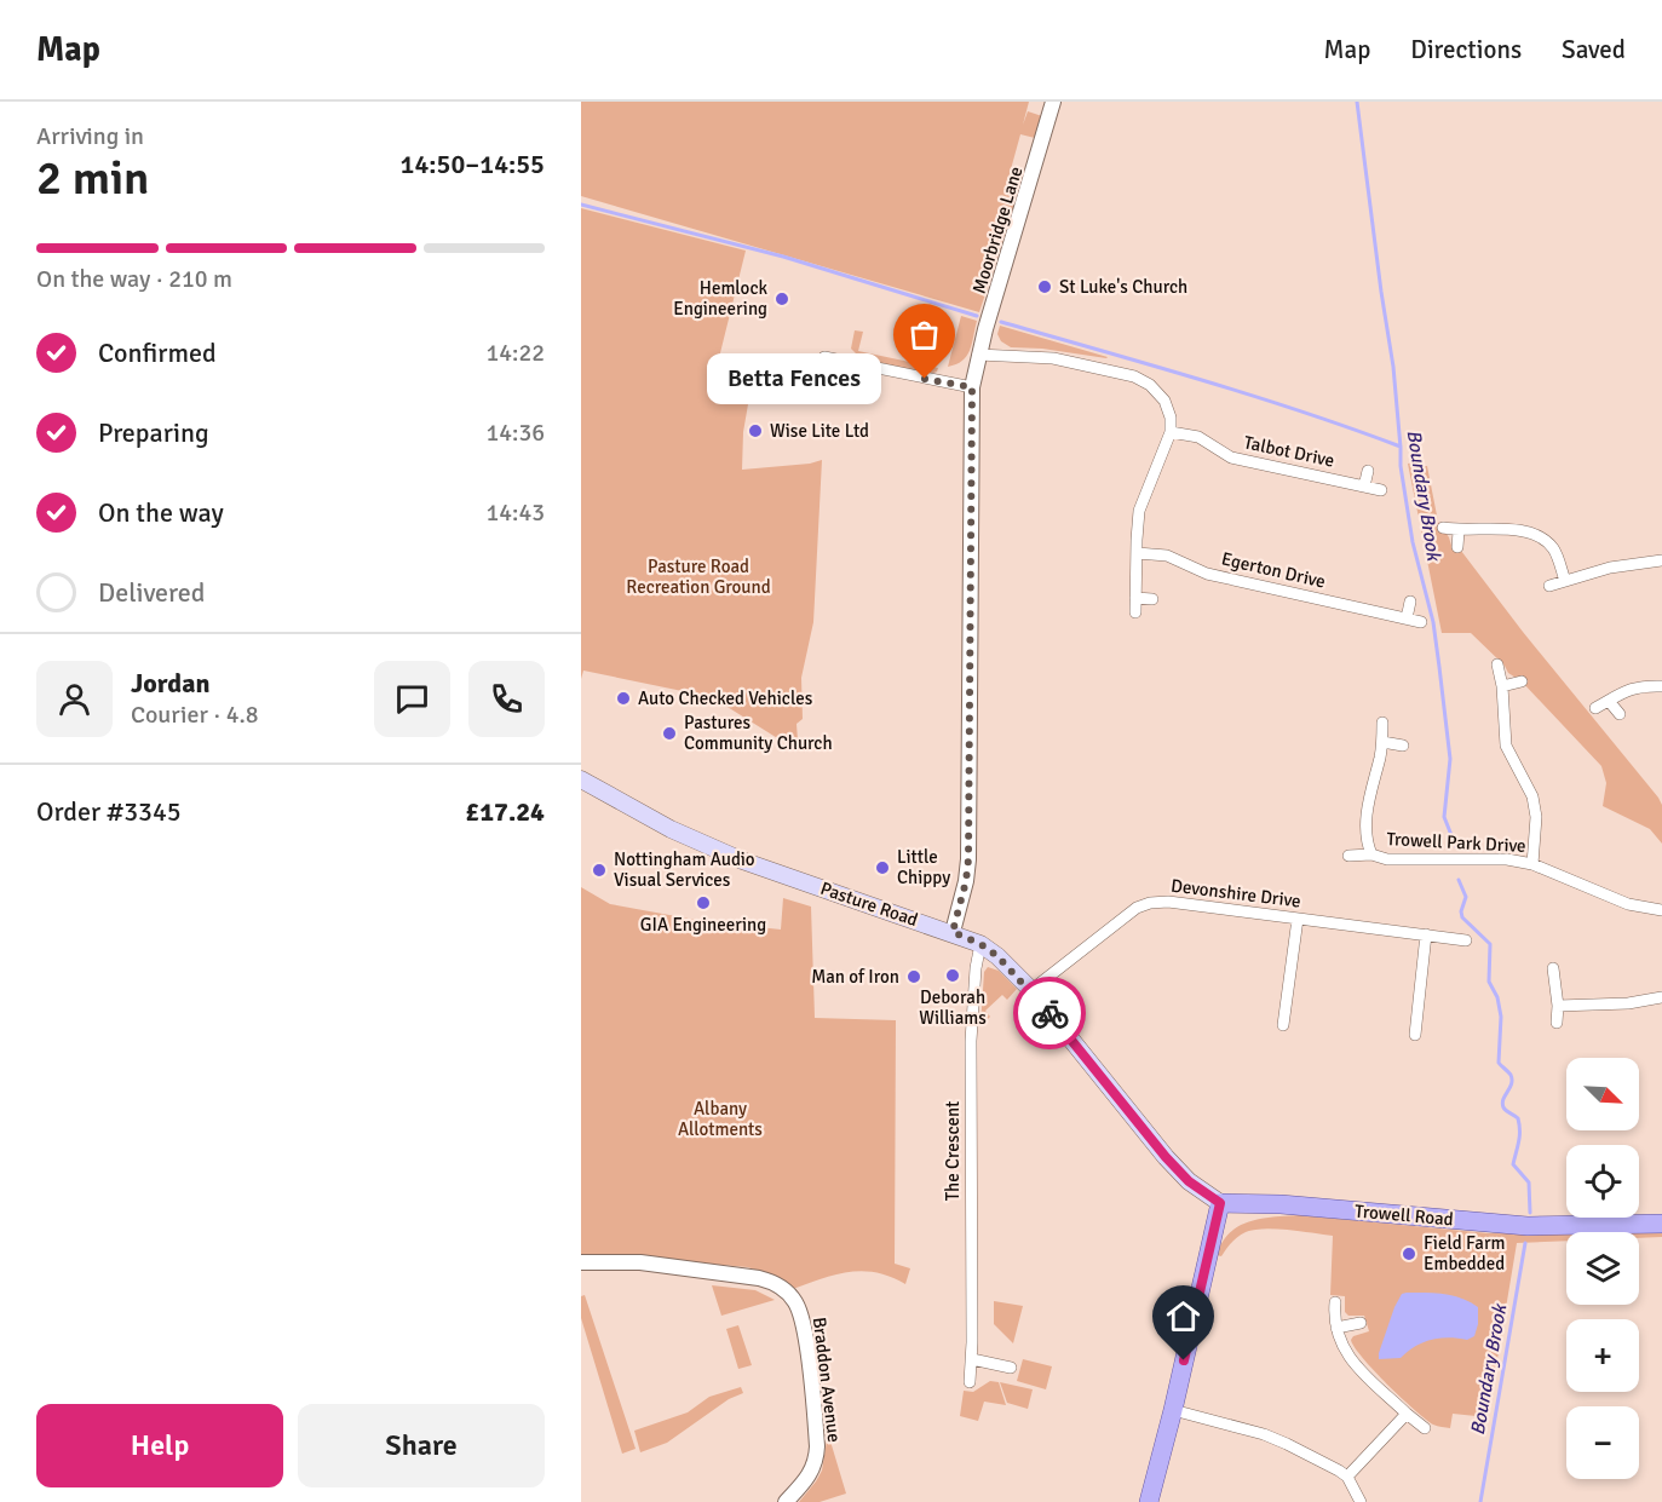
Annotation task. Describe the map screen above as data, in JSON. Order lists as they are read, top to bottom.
{
  "streets": {
    "main road": ["Pasture Road", "Trowell Road"],
    "street": [
      "Moorbridge Lane",
      "Talbot Drive",
      "Egerton Drive",
      "Trowell Park Drive",
      "Devonshire Drive",
      "The Crescent",
      "Braddon Avenue"
    ]
  },
  "crossings": [
    ["Moorbridge Lane", "Pasture Road"],
    ["Devonshire Drive", "Pasture Road"],
    ["Pasture Road", "The Crescent"],
    ["Pasture Road", "Trowell Road"]
  ],
  "water": ["Boundary Brook"],
  "parks": ["Pasture Road Recreation Ground", "Albany Allotments"],
  "places": [
    "St Luke's Church",
    "Hemlock Engineering",
    "Betta Fences",
    "Wise Lite Ltd",
    "Auto Checked Vehicles",
    "Pastures Community Church",
    "Little Chippy",
    "Nottingham Audio Visual Services",
    "GIA Engineering",
    "Deborah Williams",
    "Man of Iron",
    "Field Farm Embedded"
  ],
  "north": "bottom right",
  "page": {
    "header": "Map",
    "nav": ["Map", "Directions", "Saved"],
    "heading": ["2 min", "Arriving in", "14:50–14:55"],
    "panel": [
      "Jordan",
      "Courier · 4.8",
      "Order #3345",
      "£17.24"
    ],
    "bar": "On the way · 210 m",
    "list": [
      ["Confirmed", "14:22"],
      ["Preparing", "14:36"],
      ["On the way", "14:43"],
      "Delivered"
    ],
    "bubble": "Betta Fences",
    "map_buttons": ["+", "−"],
    "buttons": ["Help", "Share"]
  }
}
